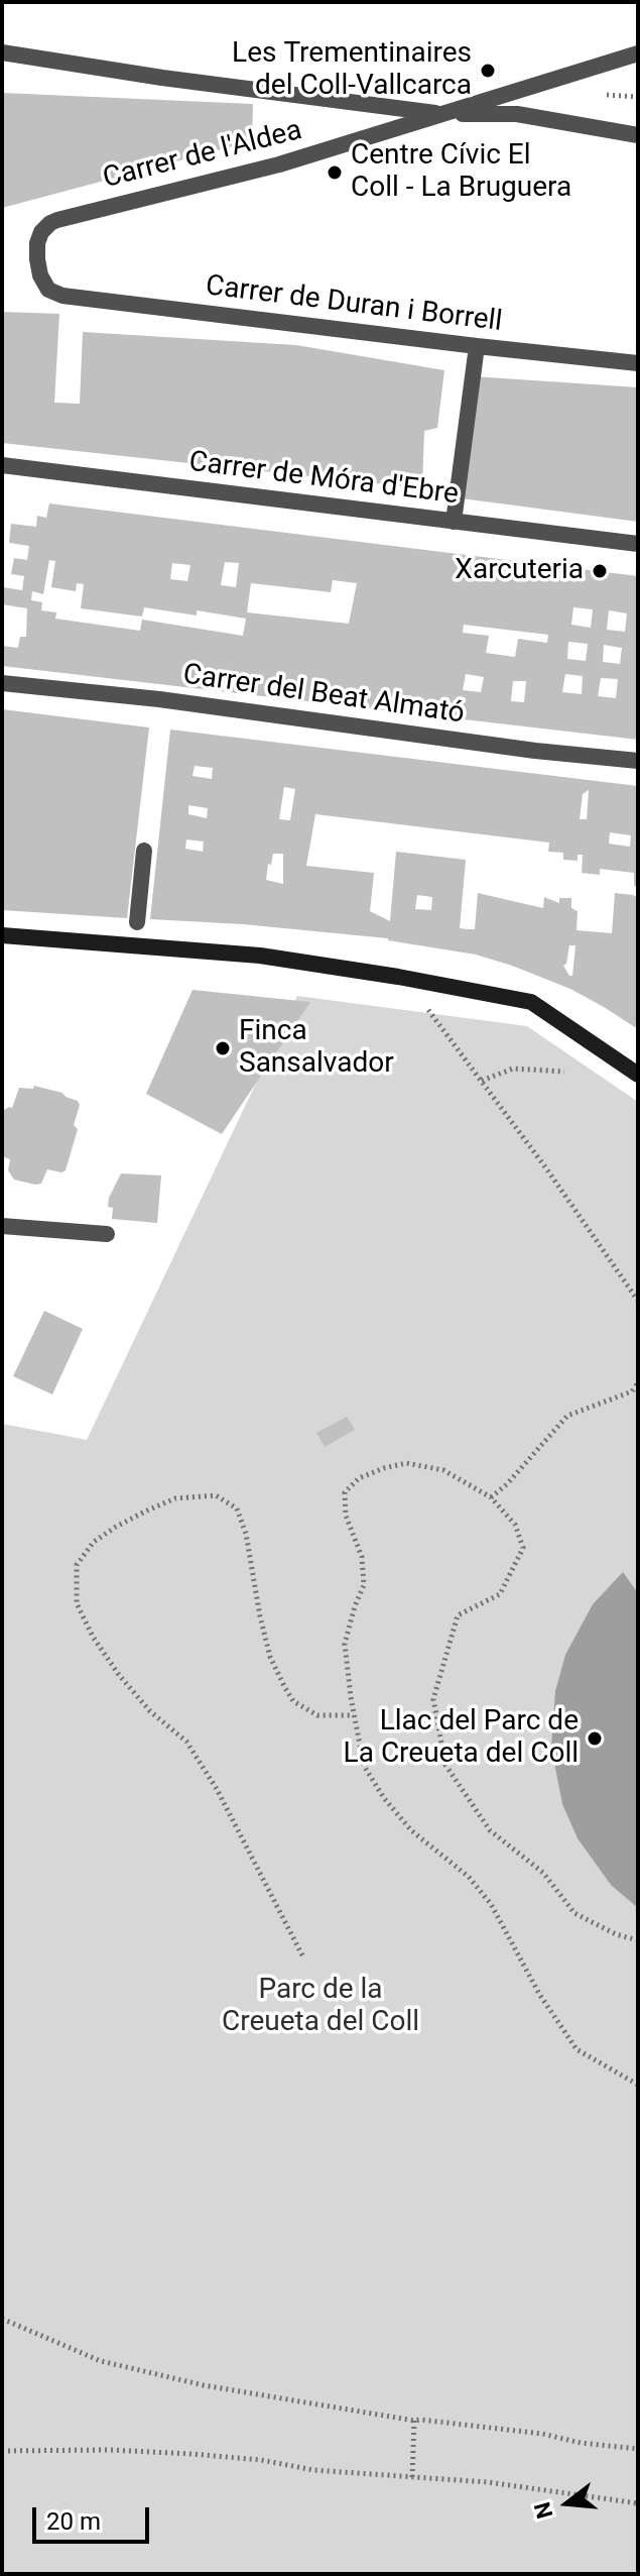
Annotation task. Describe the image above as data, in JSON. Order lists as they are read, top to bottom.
{
  "streets": {
    "street": [
      "Carrer de l'Aldea",
      "Carrer de Duran i Borrell",
      "Carrer de Móra d'Ebre",
      "Carrer del Beat Almató"
    ]
  },
  "crossings": [
    ["Carrer de l'Aldea", "Carrer de Duran i Borrell"]
  ],
  "parks": ["Parc de la Creueta del Coll"],
  "places": [
    "Les Trementinaires del Coll-Vallcarca",
    "Centre Cívic El Coll - La Bruguera",
    "Xarcuteria",
    "Finca Sansalvador",
    "Llac del Parc de La Creueta del Coll"
  ],
  "scale_bar": "20 m",
  "north": "left"
}
